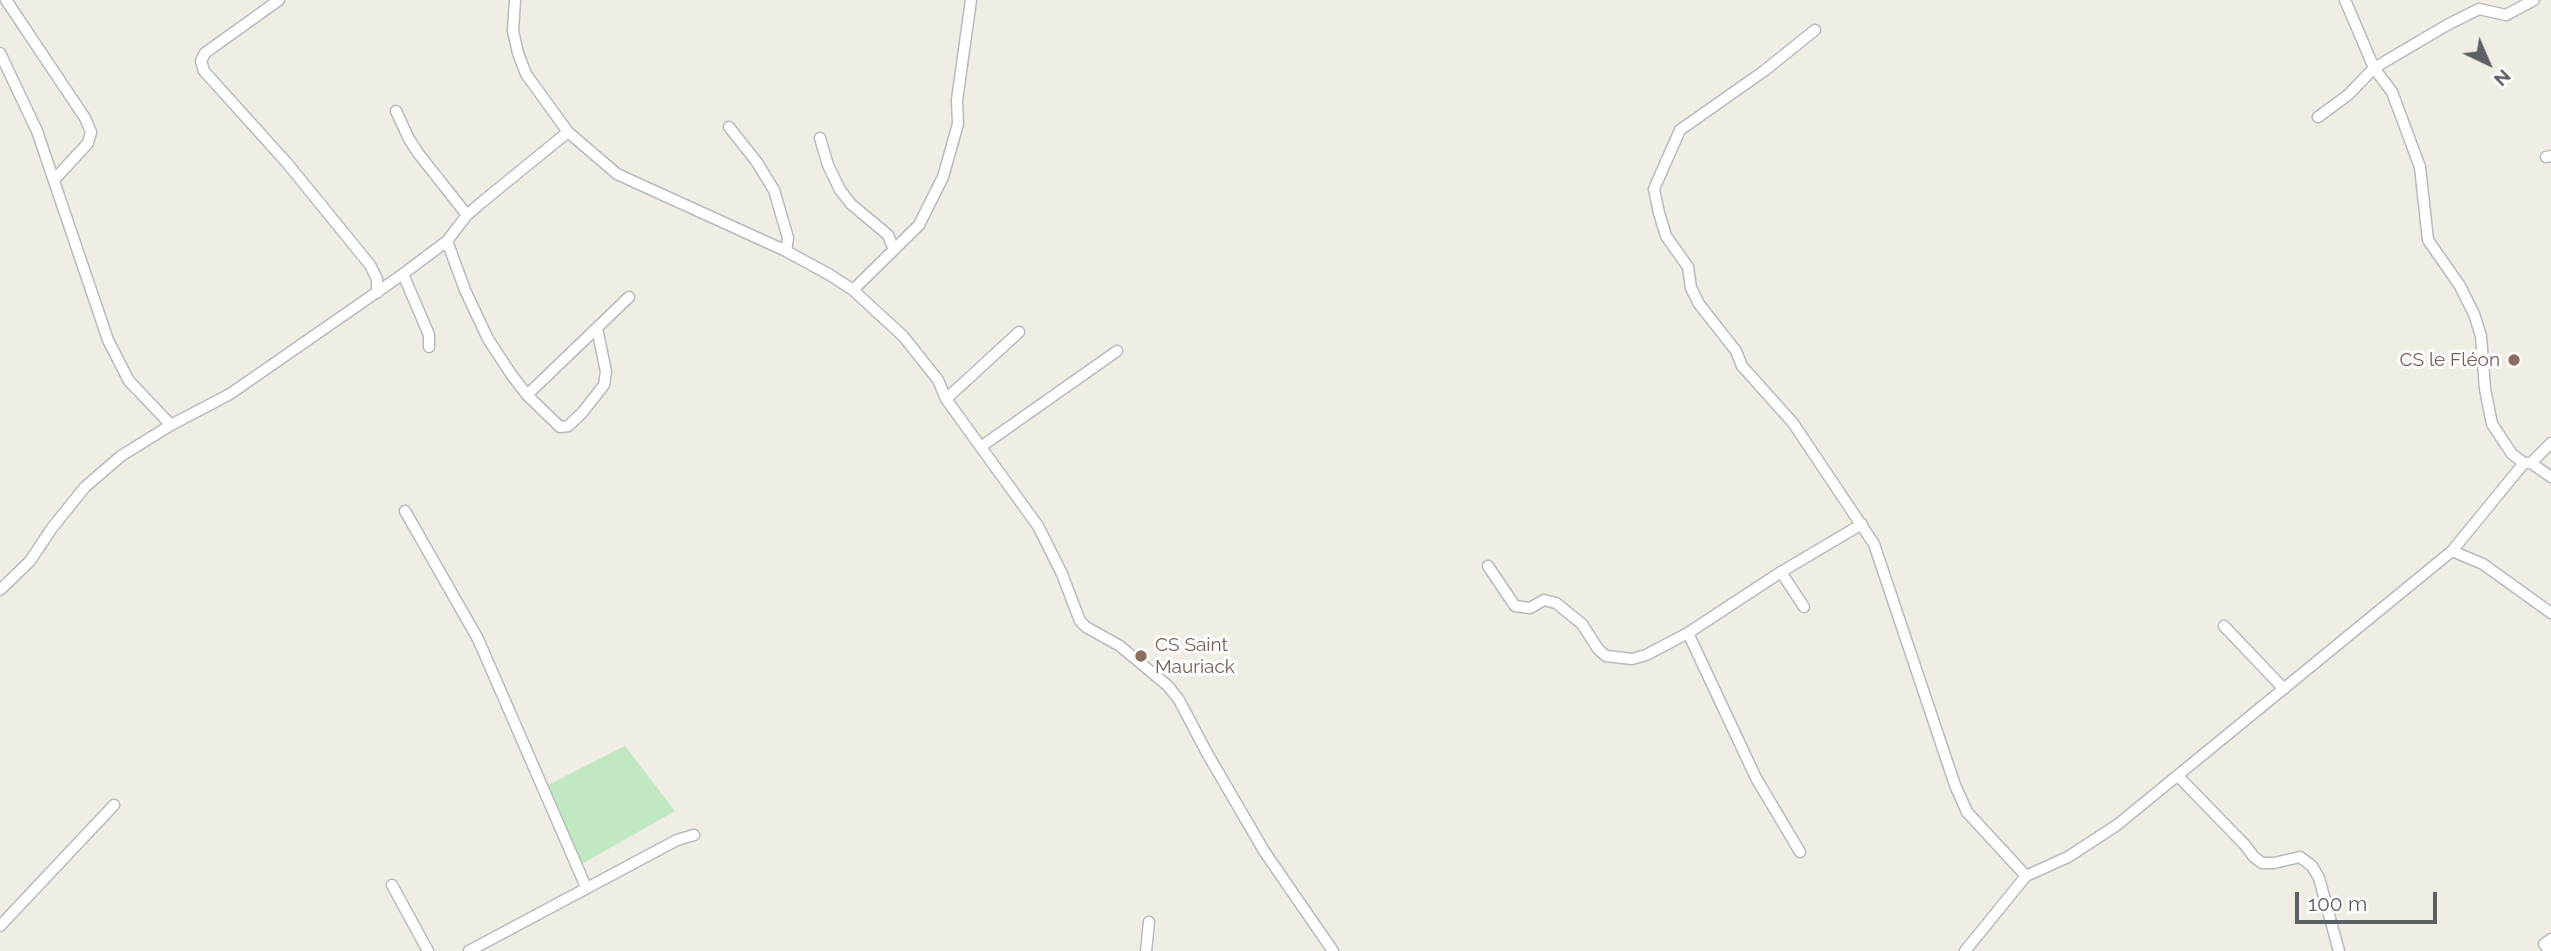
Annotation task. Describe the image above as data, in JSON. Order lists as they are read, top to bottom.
{
  "places": ["CS le Fléon", "CS Saint Mauriack"],
  "scale_bar": "100 m",
  "north": "bottom right"
}
